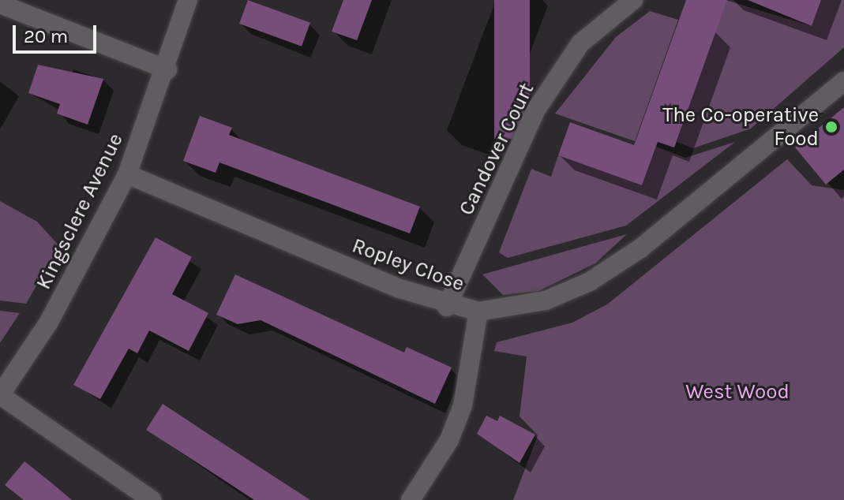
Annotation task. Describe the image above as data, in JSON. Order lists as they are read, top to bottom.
{
  "streets": {
    "street": ["Candover Court", "Kingsclere Avenue", "Ropley Close"]
  },
  "crossings": [
    ["Candover Court", "Ropley Close"],
    ["Kingsclere Avenue", "Ropley Close"]
  ],
  "parks": ["West Wood"],
  "places": ["The Co-operative Food"],
  "scale_bar": "20 m"
}
